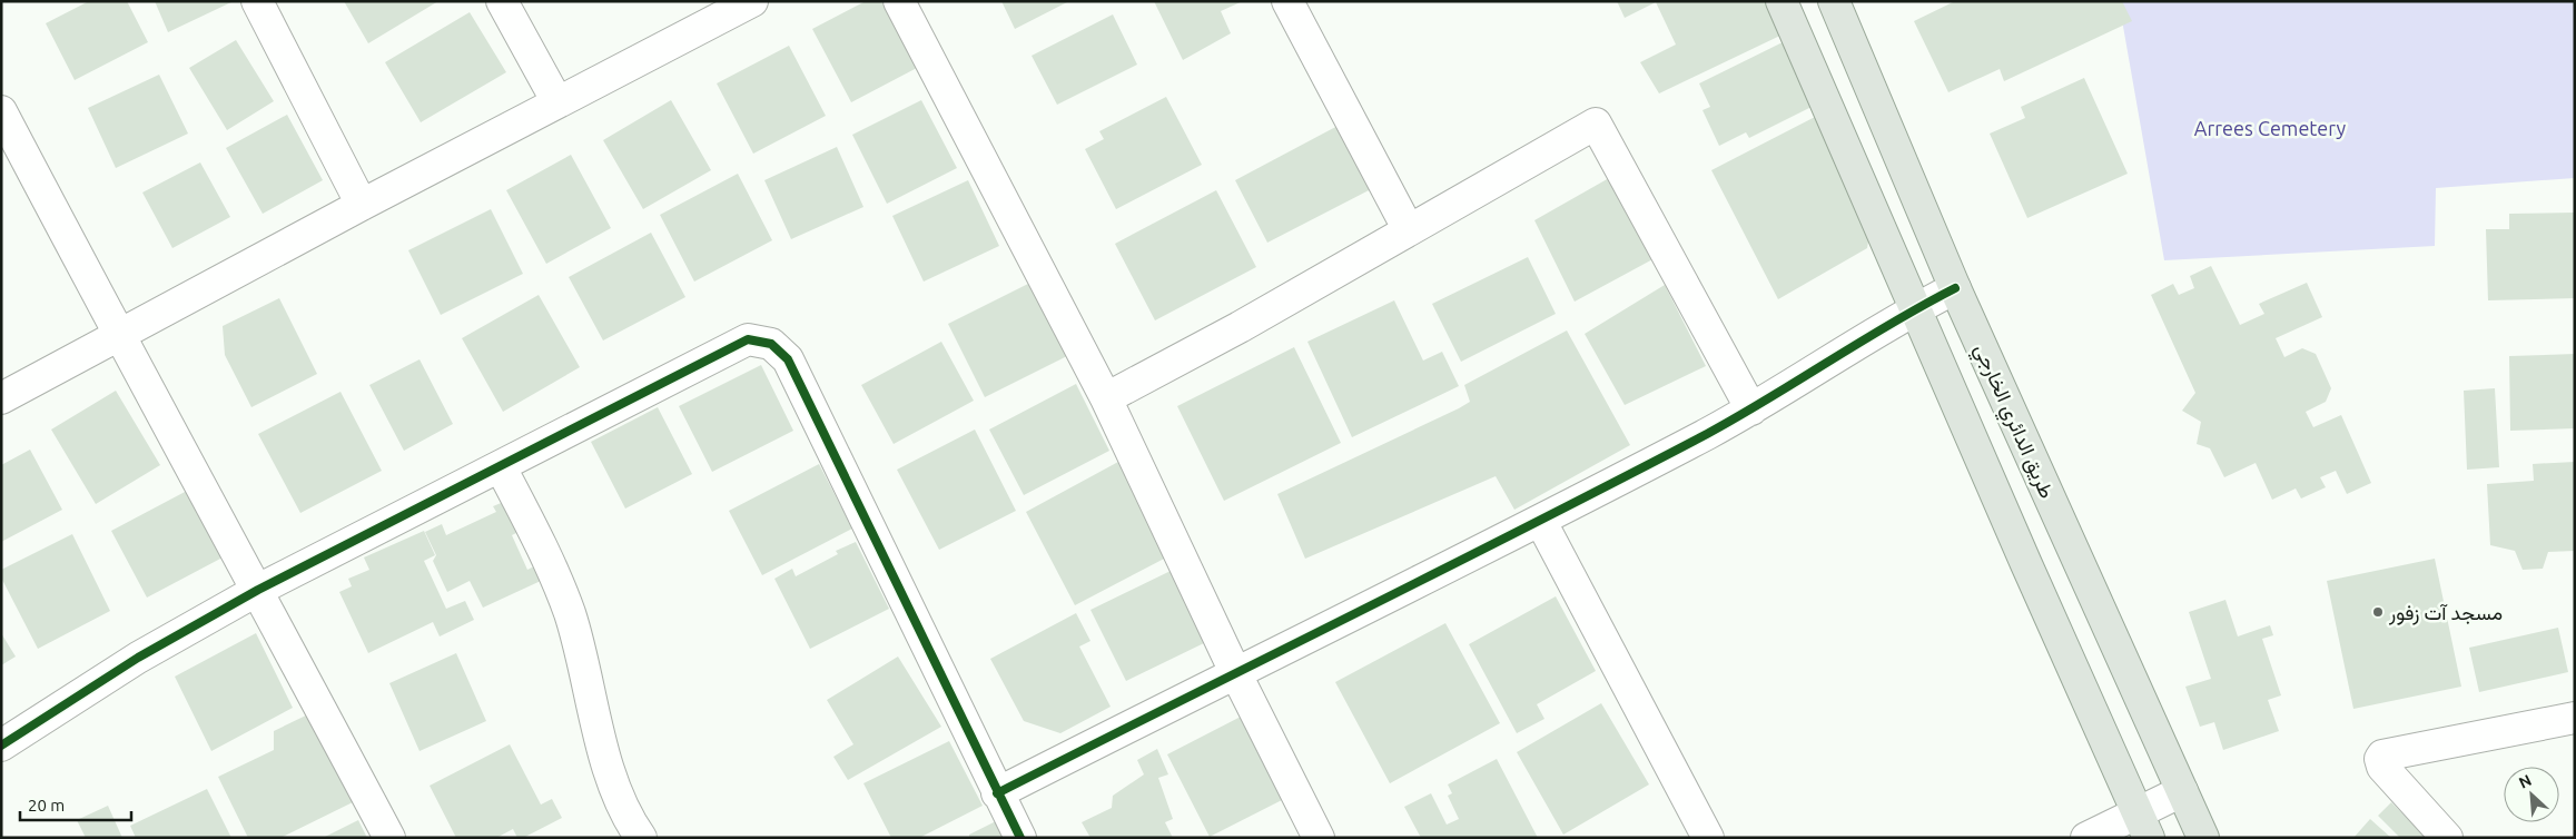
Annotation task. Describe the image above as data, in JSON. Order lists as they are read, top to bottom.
{
  "streets": {
    "main road": ["طريق الدائري الخارجي"]
  },
  "parks": ["Arrees Cemetery"],
  "places": ["مسجد آت زفور"],
  "scale_bar": "20 m",
  "north": "top left"
}
